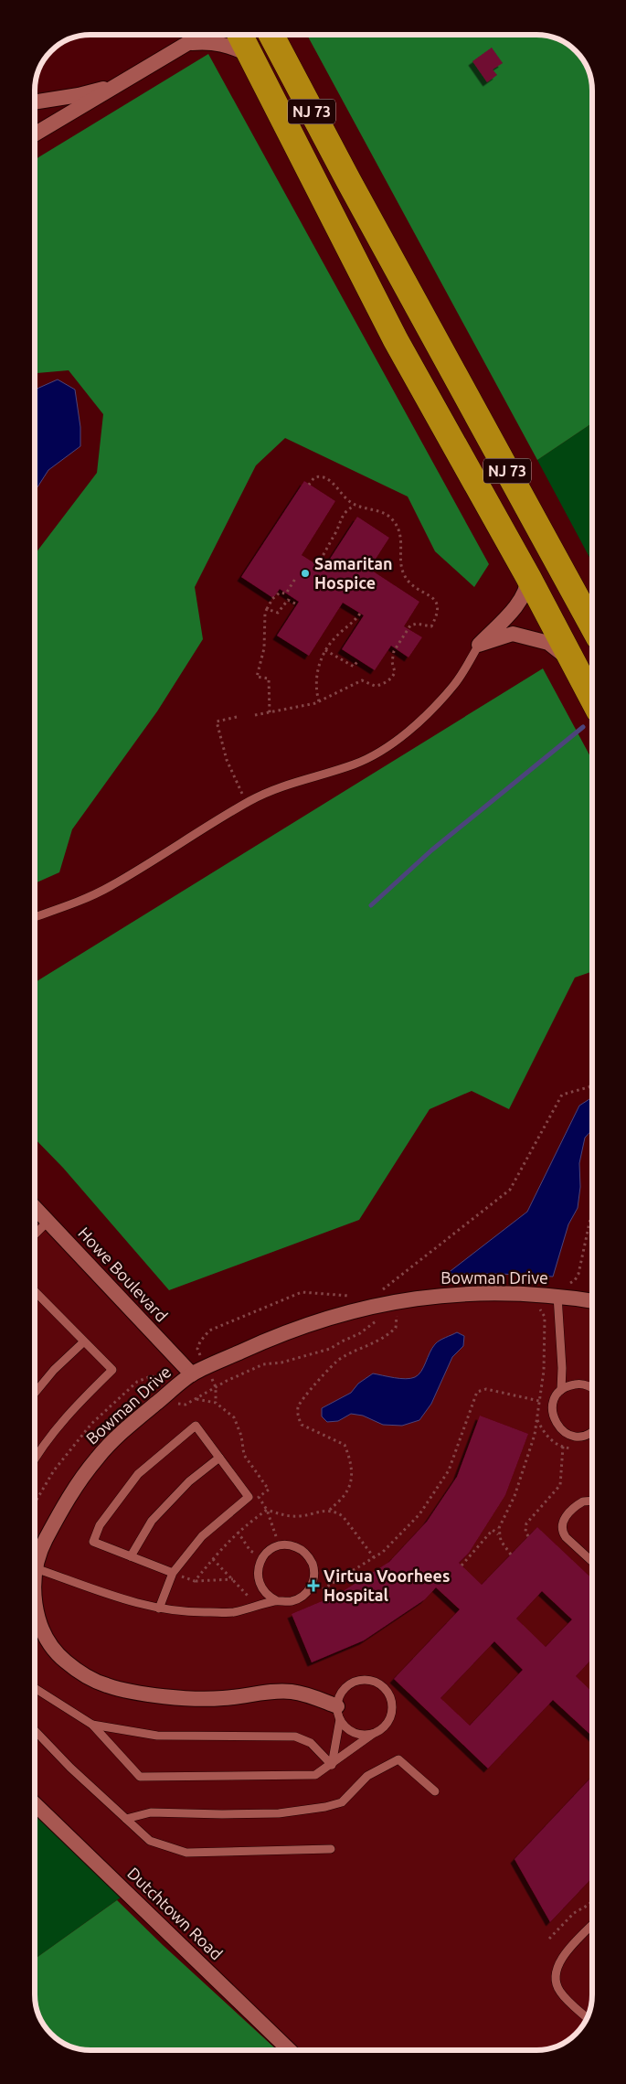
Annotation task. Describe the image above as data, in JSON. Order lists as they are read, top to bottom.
{
  "streets": {
    "highway": ["NJ 73"],
    "street": ["Howe Boulevard", "Bowman Drive", "Dutchtown Road"]
  },
  "crossings": [
    ["Howe Boulevard", "Bowman Drive"]
  ],
  "places": {
    "other": ["Samaritan Hospice"],
    "health": ["Virtua Voorhees Hospital"]
  }
}
